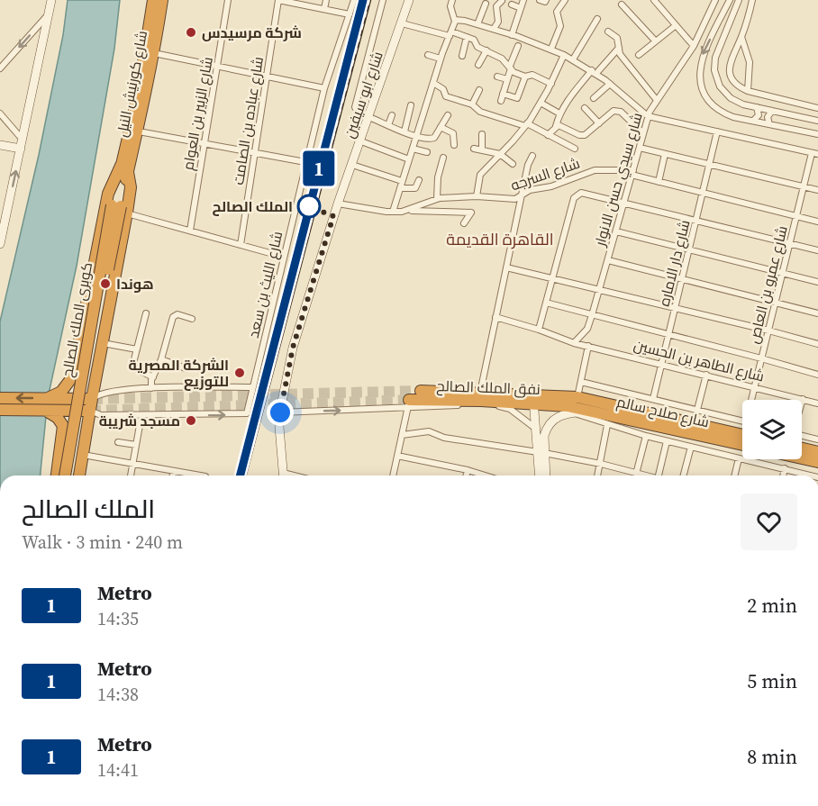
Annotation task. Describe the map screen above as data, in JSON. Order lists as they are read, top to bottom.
{
  "streets": {
    "highway": [
      "شارع كورنيش النيل",
      "كوبرى الملك الصالح",
      "نفق الملك الصالح",
      "شارع صلاح سالم"
    ],
    "street": [
      "شارع ابو سيفين",
      "شارع الزبير بن العوام",
      "شارع عباده بن الصامت",
      "شارع السرجه",
      "شارع سيدي حسن الانوار",
      "شارع دار الاماره",
      "شارع الليث بن سعد",
      "شارع عمرو بن العاص",
      "شارع الطاهر بن الحسين"
    ]
  },
  "crossings": [
    ["شارع كورنيش النيل", "كوبرى الملك الصالح"],
    ["شارع ابو سيفين", "شارع السرجه"],
    ["شارع السرجه", "شارع سيدي حسن الانوار"],
    ["شارع السرجه", "شارع دار الاماره"],
    ["شارع السرجه", "شارع عمرو بن العاص"],
    ["شارع سيدي حسن الانوار", "شارع الطاهر بن الحسين"],
    ["شارع دار الاماره", "شارع الطاهر بن الحسين"],
    ["شارع عمرو بن العاص", "شارع الطاهر بن الحسين"],
    ["نفق الملك الصالح", "شارع صلاح سالم"]
  ],
  "districts": ["القاهرة القديمة"],
  "places": [
    "شركة مرسيدس",
    "الملك الصالح",
    "هوندا",
    "الشركة المصرية للتوزيع",
    "مسجد شريبة"
  ],
  "lines": ["metro line 1"],
  "page": {
    "on_map": "1",
    "heading": ["الملك الصالح", "Walk · 3 min · 240 m"],
    "list": [
      {
        "mark": "1",
        "name": "Metro",
        "note": "14:35",
        "value": "2 min"
      },
      {
        "mark": "1",
        "name": "Metro",
        "note": "14:38",
        "value": "5 min"
      },
      {
        "mark": "1",
        "name": "Metro",
        "note": "14:41",
        "value": "8 min"
      }
    ]
  }
}
